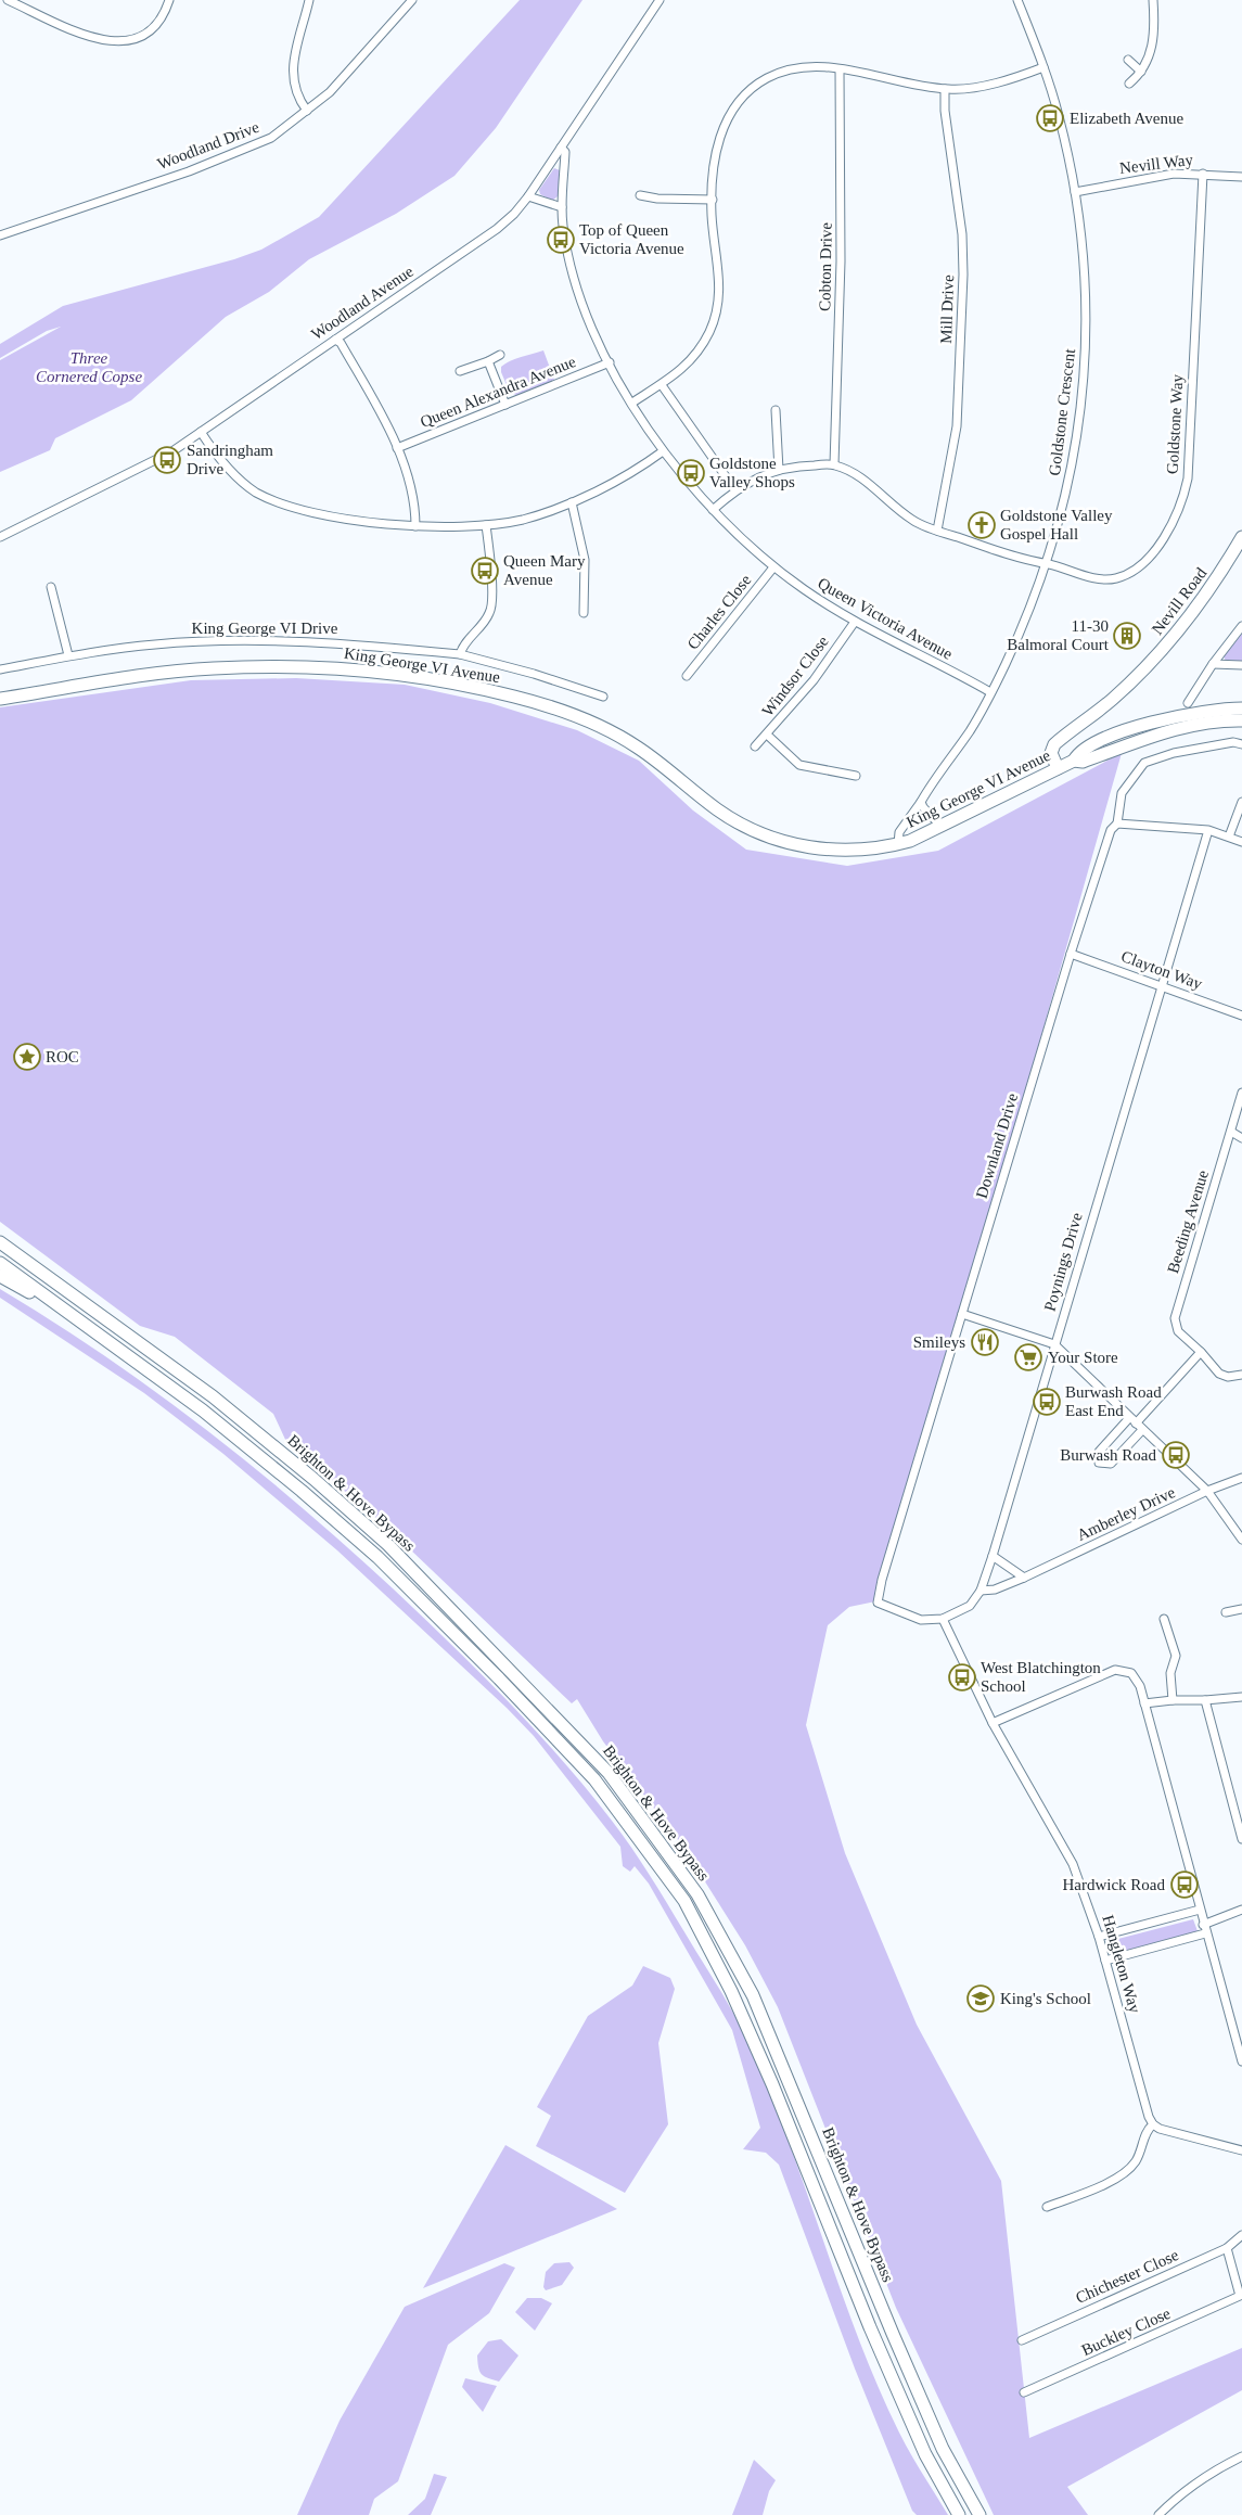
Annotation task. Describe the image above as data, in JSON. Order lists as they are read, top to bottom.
{
  "streets": {
    "main road": ["Nevill Road", "King George VI Avenue", "Brighton & Hove Bypass"],
    "street": [
      "Woodland Drive",
      "Nevill Way",
      "Cobton Drive",
      "Woodland Avenue",
      "Mill Drive",
      "Queen Alexandra Avenue",
      "Goldstone Crescent",
      "Goldstone Way",
      "Charles Close",
      "Queen Victoria Avenue",
      "King George VI Drive",
      "Windsor Close",
      "Clayton Way",
      "Downland Drive",
      "Beeding Avenue",
      "Poynings Drive",
      "Amberley Drive",
      "Hangleton Way",
      "Chichester Close",
      "Buckley Close"
    ]
  },
  "crossings": [
    ["Nevill Way", "Goldstone Crescent"],
    ["Nevill Way", "Goldstone Way"],
    ["Cobton Drive", "Goldstone Way"],
    ["Woodland Avenue", "Queen Victoria Avenue"],
    ["Mill Drive", "Goldstone Way"],
    ["Queen Alexandra Avenue", "Queen Victoria Avenue"],
    ["Goldstone Crescent", "Goldstone Way"],
    ["Goldstone Crescent", "Queen Victoria Avenue"],
    ["Goldstone Crescent", "King George VI Avenue"],
    ["Nevill Road", "King George VI Avenue"],
    ["Charles Close", "Queen Victoria Avenue"],
    ["Queen Victoria Avenue", "Windsor Close"],
    ["Clayton Way", "Downland Drive"],
    ["Clayton Way", "Poynings Drive"],
    ["Downland Drive", "Poynings Drive"],
    ["Poynings Drive", "Amberley Drive"],
    ["Poynings Drive", "Hangleton Way"],
    ["Chichester Close", "Buckley Close"]
  ],
  "parks": ["Three Cornered Copse"],
  "places": {
    "bus stop": [
      "Elizabeth Avenue",
      "Top of Queen Victoria Avenue",
      "Sandringham Drive",
      "Goldstone Valley Shops",
      "Queen Mary Avenue",
      "Burwash Road East End",
      "Burwash Road",
      "West Blatchington School",
      "Hardwick Road"
    ],
    "church": ["Goldstone Valley Gospel Hall"],
    "building": ["11-30 Balmoral Court"],
    "place": ["ROC"],
    "restaurant": ["Smileys"],
    "supermarket": ["Your Store"],
    "school or university": ["King's School"]
  }
}
